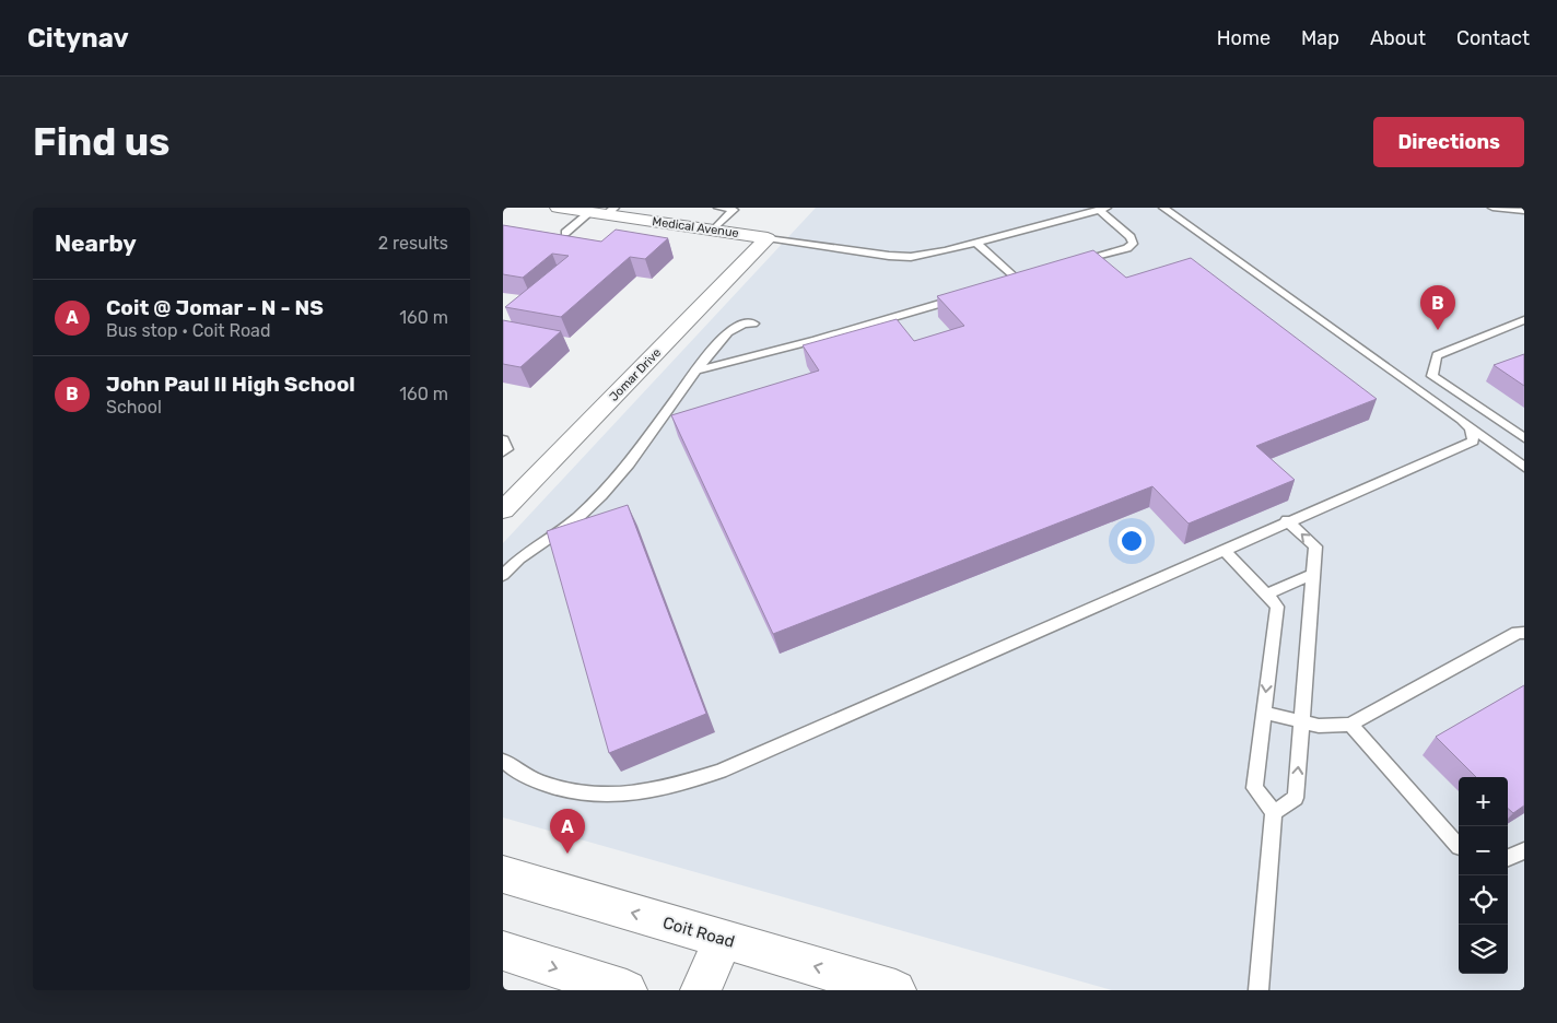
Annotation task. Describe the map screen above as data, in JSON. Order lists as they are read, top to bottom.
{
  "streets": {
    "main road": ["Coit Road"],
    "street": ["Medical Avenue", "Jomar Drive"]
  },
  "crossings": [
    ["Medical Avenue", "Jomar Drive"]
  ],
  "page": {
    "header": "Citynav",
    "nav": [
      "Home",
      "Map",
      "About",
      "Contact"
    ],
    "buttons": "Directions",
    "title": "Find us",
    "heading": ["Nearby", "2 results"],
    "list": [
      {
        "mark": "A",
        "name": "Coit @ Jomar - N - NS",
        "note": "Bus stop · Coit Road",
        "value": "160 m"
      },
      {
        "mark": "B",
        "name": "John Paul II High School",
        "note": "School",
        "value": "160 m"
      }
    ],
    "pins": ["B", "A"],
    "map_buttons": ["+", "−"]
  }
}
